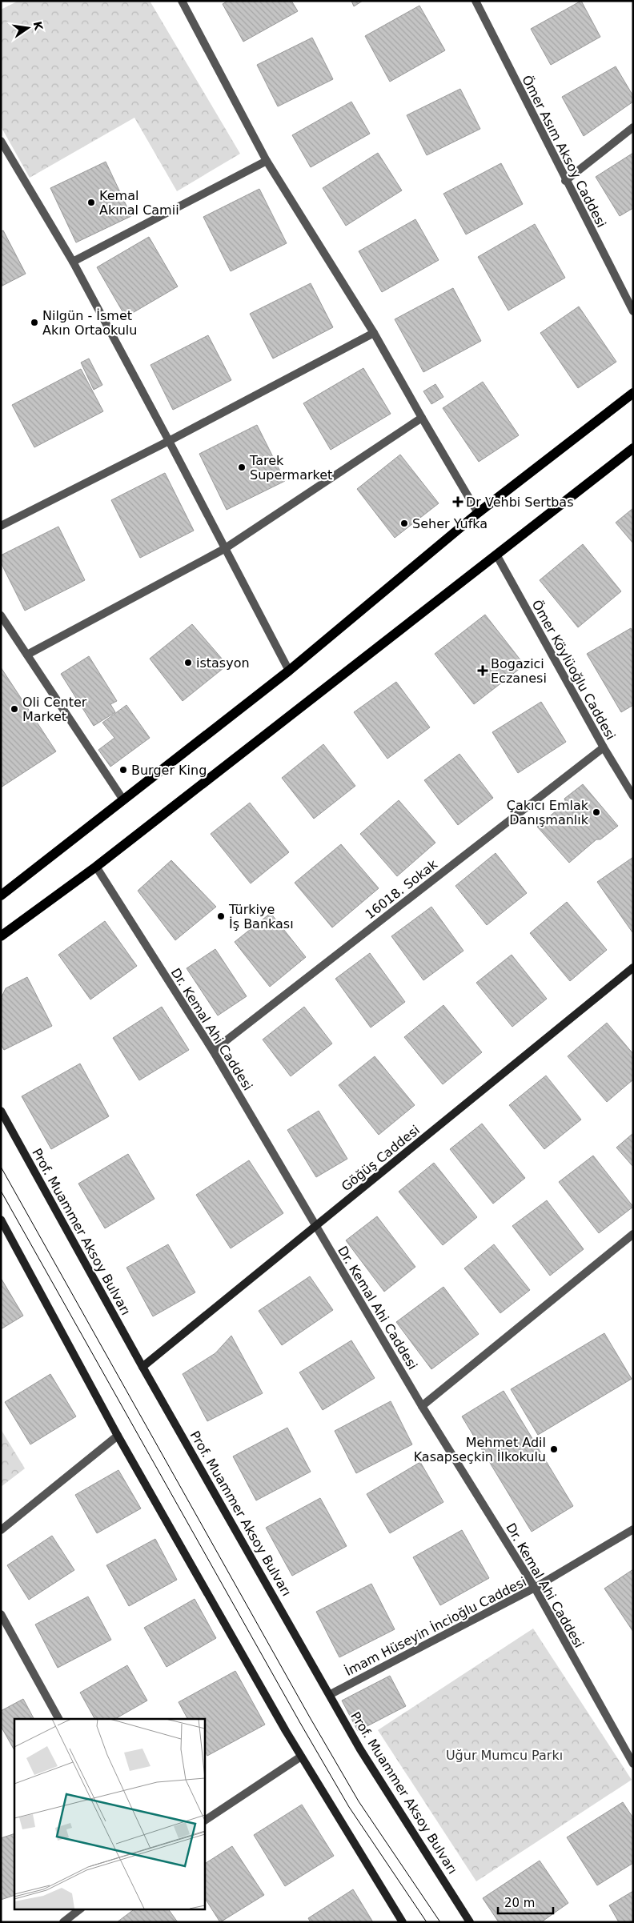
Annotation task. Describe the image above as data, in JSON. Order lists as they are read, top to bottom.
{
  "streets": {
    "main road": ["Göğüş Caddesi", "Prof. Muammer Aksoy Bulvarı"],
    "street": [
      "Ömer Asım Aksoy Caddesi",
      "Ömer Köylüoğlu Caddesi",
      "16018. Sokak",
      "Dr. Kemal Ahi Caddesi",
      "İmam Hüseyin İncioğlu Caddesi"
    ]
  },
  "crossings": [
    ["Ömer Köylüoğlu Caddesi", "16018. Sokak"],
    ["16018. Sokak", "Dr. Kemal Ahi Caddesi"],
    ["Dr. Kemal Ahi Caddesi", "Göğüş Caddesi"],
    ["Dr. Kemal Ahi Caddesi", "İmam Hüseyin İncioğlu Caddesi"],
    ["Göğüş Caddesi", "Prof. Muammer Aksoy Bulvarı"],
    ["Prof. Muammer Aksoy Bulvarı", "İmam Hüseyin İncioğlu Caddesi"]
  ],
  "parks": ["Uğur Mumcu Parkı"],
  "places": {
    "other": [
      "Kemal Akınal Camii",
      "Nilgün - İsmet Akın Ortaokulu",
      "Tarek Supermarket",
      "Seher Yufka",
      "istasyon",
      "Oli Center Market",
      "Burger King",
      "Çakıcı Emlak Danışmanlık",
      "Türkiye İş Bankası",
      "Mehmet Adil Kasapseçkin İlkokulu"
    ],
    "health": ["Dr Vehbi Sertbas", "Bogazici Eczanesi"]
  },
  "scale_bar": "20 m",
  "north": "right"
}
